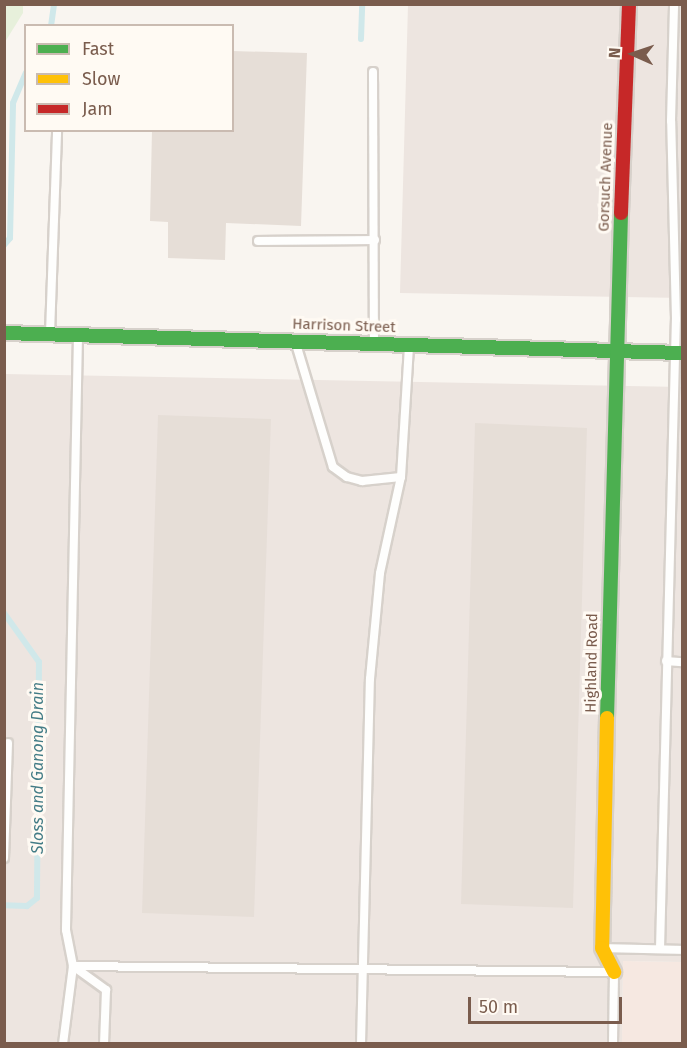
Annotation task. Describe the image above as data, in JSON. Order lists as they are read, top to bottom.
{
  "streets": {
    "street": ["Gorsuch Avenue", "Harrison Street", "Highland Road"]
  },
  "crossings": [
    ["Gorsuch Avenue", "Harrison Street"],
    ["Gorsuch Avenue", "Highland Road"],
    ["Harrison Street", "Highland Road"]
  ],
  "water": ["Sloss and Ganong Drain"],
  "legend": ["Fast", "Slow", "Jam"],
  "scale_bar": "50 m",
  "north": "left"
}
